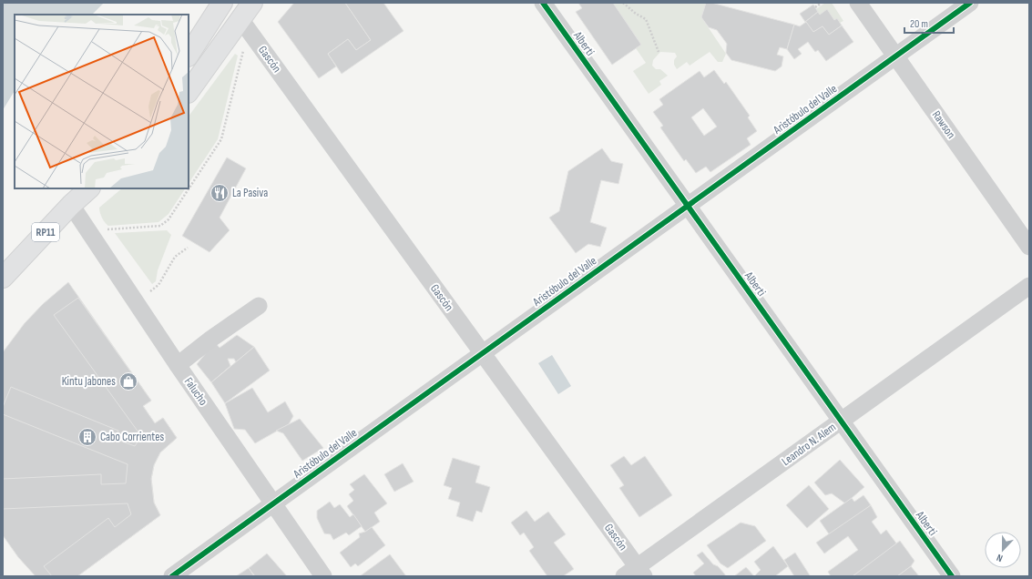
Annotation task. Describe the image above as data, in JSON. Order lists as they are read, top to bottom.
{
  "streets": {
    "main road": ["RP11"],
    "street": [
      "Alberti",
      "Gascón",
      "Aristóbulo del Valle",
      "Rawson",
      "Falucho",
      "Leandro N. Alem"
    ]
  },
  "crossings": [
    ["Alberti", "Aristóbulo del Valle"],
    ["Alberti", "Leandro N. Alem"],
    ["Gascón", "Aristóbulo del Valle"],
    ["Gascón", "Leandro N. Alem"],
    ["Aristóbulo del Valle", "Rawson"],
    ["Aristóbulo del Valle", "Falucho"],
    ["RP11", "Falucho"]
  ],
  "places": {
    "restaurant": ["La Pasiva"],
    "shop": ["Kintu Jabones"],
    "building": ["Cabo Corrientes"]
  },
  "scale_bar": "20 m",
  "north": "bottom"
}
